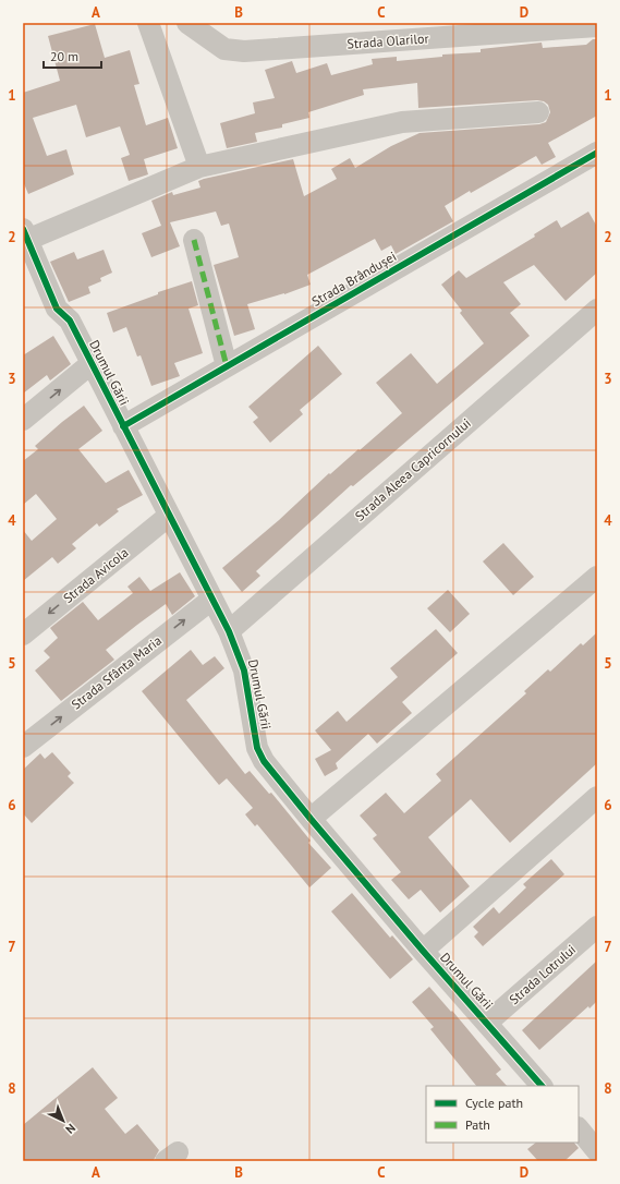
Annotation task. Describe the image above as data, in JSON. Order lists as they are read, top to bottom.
{
  "streets": {
    "street": [
      "Strada Olarilor",
      "Strada Brândușei",
      "Drumul Gării",
      "Strada Aleea Capricornului",
      "Strada Avicola",
      "Strada Sfânta Maria",
      "Strada Lotrului"
    ]
  },
  "crossings": [
    ["Strada Brândușei", "Drumul Gării"],
    ["Drumul Gării", "Strada Aleea Capricornului"],
    ["Drumul Gării", "Strada Avicola"],
    ["Drumul Gării", "Strada Sfânta Maria"],
    ["Drumul Gării", "Strada Lotrului"]
  ],
  "one_way": ["Strada Avicola", "Strada Sfânta Maria"],
  "legend": ["Cycle path", "Path"],
  "scale_bar": "20 m",
  "north": "bottom right",
  "grid": {
    "columns": [
      "A",
      "B",
      "C",
      "D"
    ],
    "rows": [
      "1",
      "2",
      "3",
      "4",
      "5",
      "6",
      "7",
      "8"
    ]
  }
}
